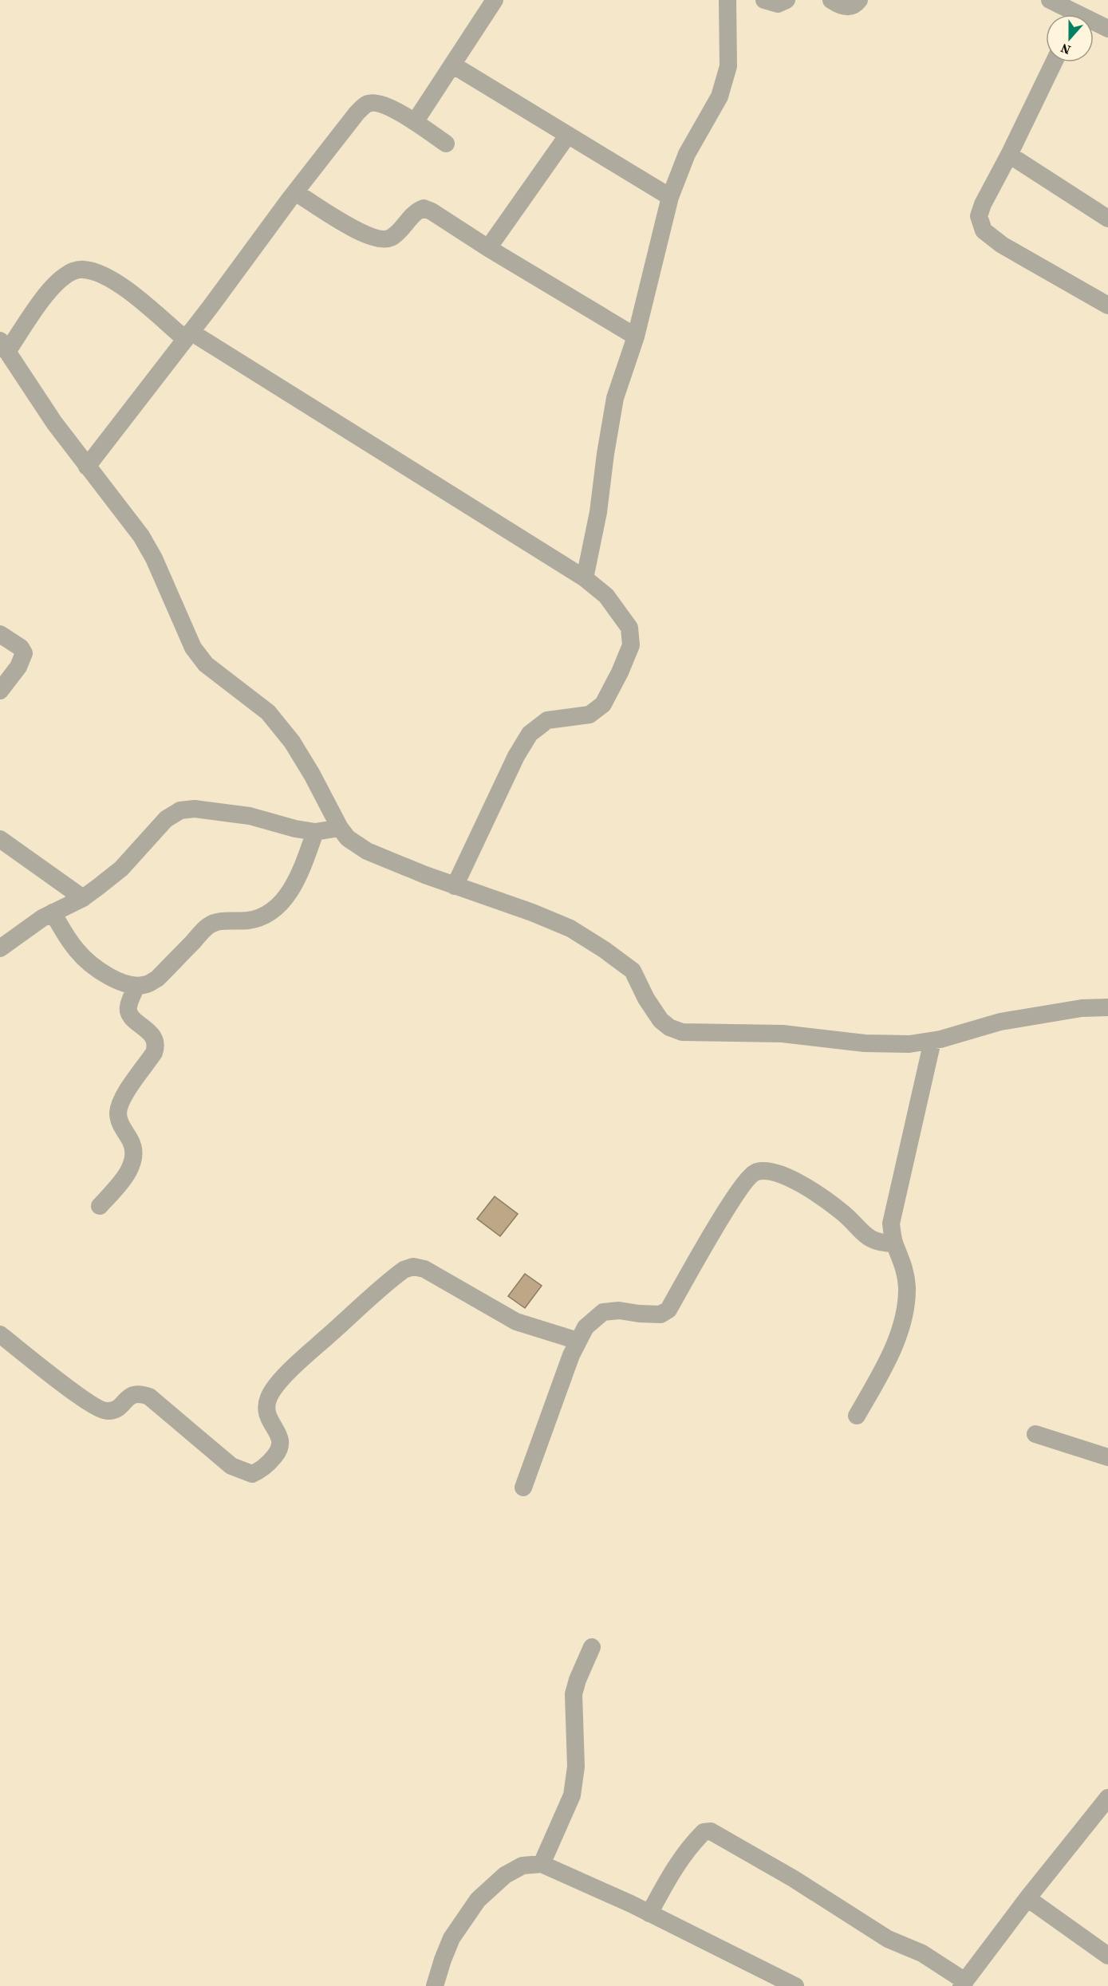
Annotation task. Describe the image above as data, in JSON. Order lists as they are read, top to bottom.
{
  "north": "bottom"
}
